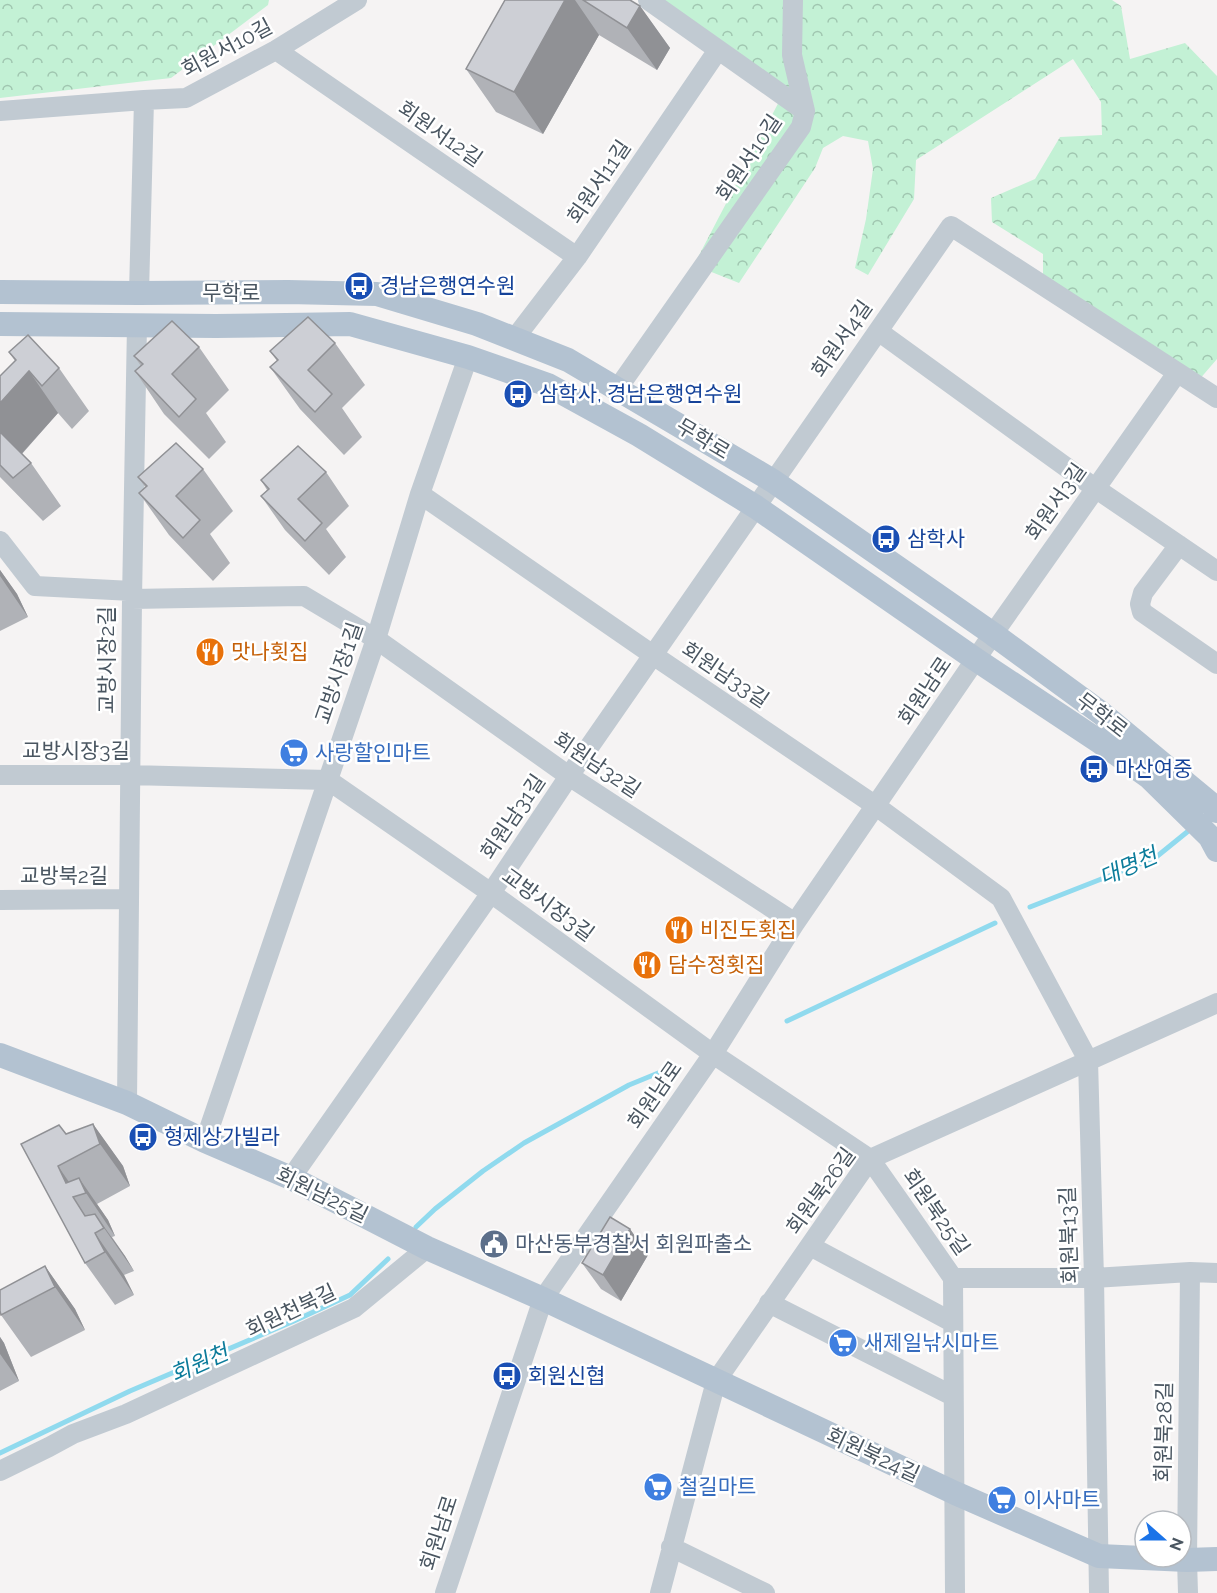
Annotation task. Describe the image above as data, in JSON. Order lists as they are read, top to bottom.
{
  "streets": {
    "main road": ["무학로", "회원남25길", "회원북24길"],
    "street": [
      "회원서10길",
      "회원서12길",
      "회원서11길",
      "회원서4길",
      "회원서3길",
      "교방시장2길",
      "교방시장1길",
      "회원남33길",
      "회원남로",
      "교방시장3길",
      "회원남32길",
      "회원남31길",
      "교방북2길",
      "회원북26길",
      "회원북25길",
      "회원북13길",
      "회원천북길",
      "회원북28길"
    ]
  },
  "crossings": [
    ["회원서10길", "회원서12길"],
    ["회원서10길", "회원서11길"],
    ["회원서10길", "무학로"],
    ["회원서12길", "회원서11길"],
    ["회원서11길", "무학로"],
    ["무학로", "회원서4길"],
    ["무학로", "회원서3길"],
    ["무학로", "교방시장2길"],
    ["무학로", "교방시장1길"],
    ["무학로", "회원남로"],
    ["무학로", "회원남31길"],
    ["회원서4길", "회원서3길"],
    ["회원서4길", "회원남31길"],
    ["회원서3길", "회원남로"],
    ["교방시장2길", "교방시장3길"],
    ["교방시장2길", "회원남32길"],
    ["교방시장2길", "교방북2길"],
    ["교방시장2길", "회원남25길"],
    ["교방시장1길", "회원남33길"],
    ["교방시장1길", "교방시장3길"],
    ["교방시장1길", "회원남32길"],
    ["교방시장1길", "회원남25길"],
    ["회원남33길", "회원남로"],
    ["회원남33길", "회원남31길"],
    ["회원남33길", "회원북13길"],
    ["회원남로", "교방시장3길"],
    ["회원남로", "회원남32길"],
    ["회원남로", "회원남25길"],
    ["회원남로", "회원북25길"],
    ["회원남로", "회원북24길"],
    ["교방시장3길", "회원남31길"],
    ["교방시장3길", "회원북25길"],
    ["회원남32길", "회원남31길"],
    ["회원남31길", "회원남25길"],
    ["회원북26길", "회원북25길"],
    ["회원북26길", "회원북13길"],
    ["회원북26길", "회원북24길"],
    ["회원남25길", "회원천북길"],
    ["회원남25길", "회원북24길"],
    ["회원북25길", "회원북24길"],
    ["회원북13길", "회원북24길"]
  ],
  "water": ["대명천", "회원천"],
  "places": {
    "bus stop": [
      "경남은행연수원",
      "삼학사, 경남은행연수원",
      "삼학사",
      "마산여중",
      "형제상가빌라",
      "회원신협"
    ],
    "restaurant": ["맛나횟집", "비진도횟집", "담수정횟집"],
    "supermarket": [
      "사랑할인마트",
      "새제일낚시마트",
      "철길마트",
      "이사마트"
    ],
    "public building": ["마산동부경찰서 회원파출소"]
  },
  "north": "right"
}
